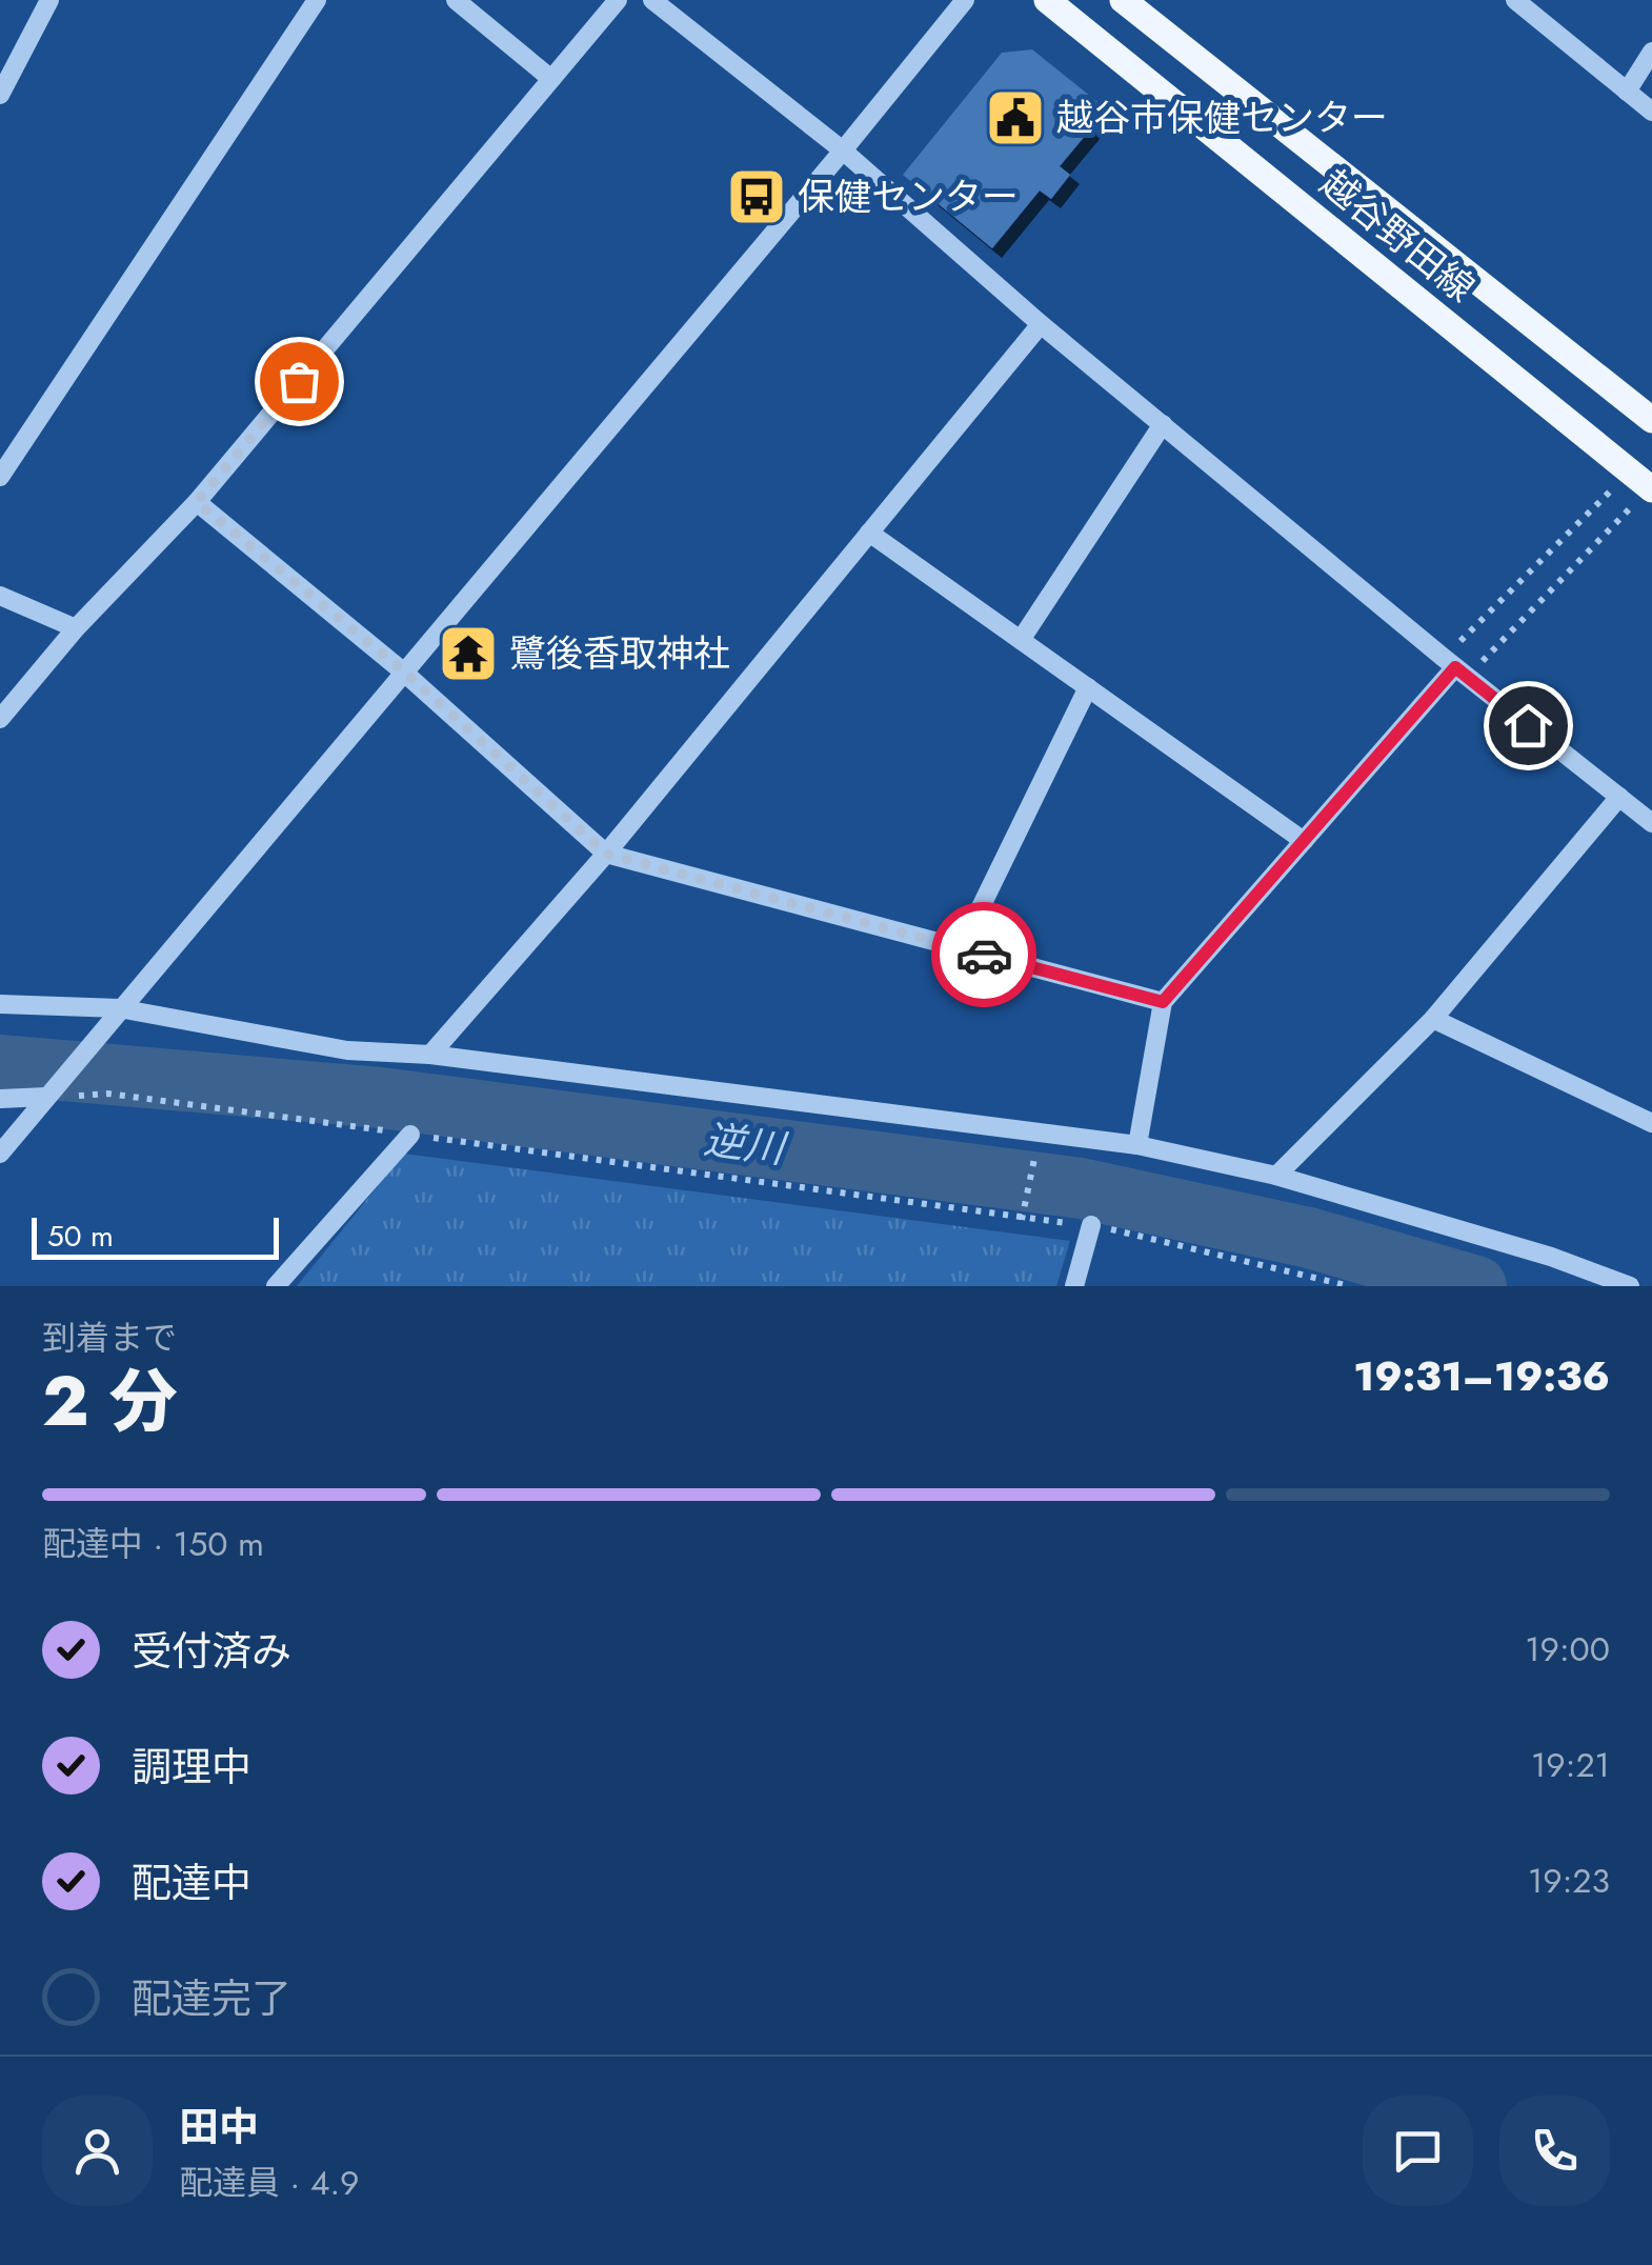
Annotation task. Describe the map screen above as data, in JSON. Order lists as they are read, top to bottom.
{
  "streets": {
    "main road": ["越谷野田線"]
  },
  "water": ["逆川"],
  "places": {
    "public building": ["越谷市保健センター"],
    "bus stop": ["保健センター"],
    "temple": ["鷺後香取神社"]
  },
  "scale_bar": "50 m",
  "page": {
    "scale": "50 m",
    "heading": ["2 分", "到着まで", "19:31–19:36"],
    "panel": ["田中", "配達員 · 4.9"],
    "bar": "配達中 · 150 m",
    "list": [
      ["受付済み", "19:00"],
      ["調理中", "19:21"],
      ["配達中", "19:23"],
      "配達完了"
    ]
  }
}
